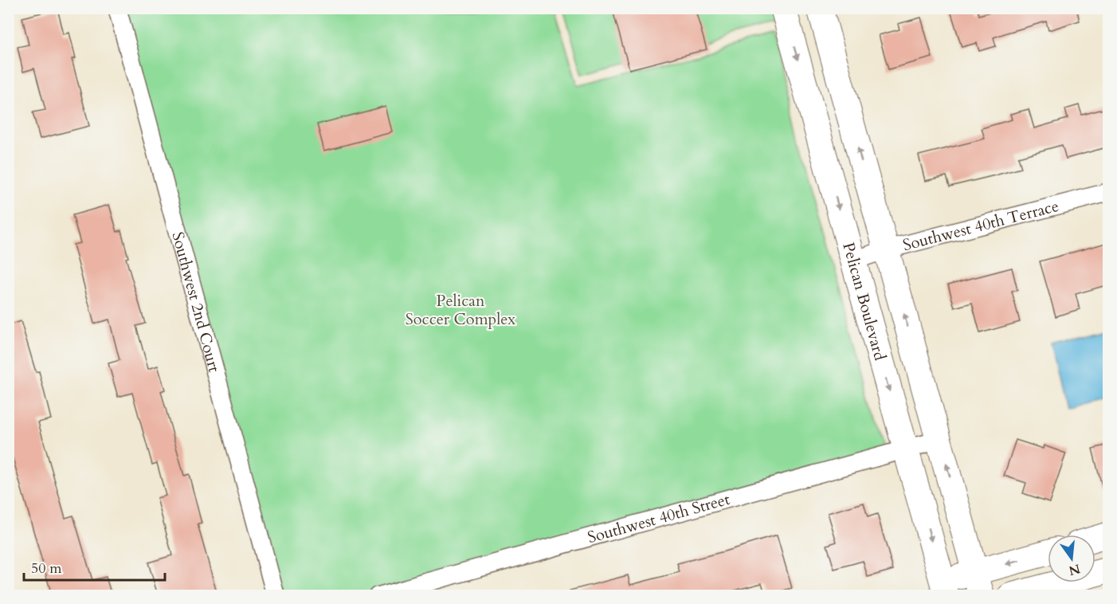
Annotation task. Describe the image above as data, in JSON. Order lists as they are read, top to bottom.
{
  "streets": {
    "street": [
      "Southwest 40th Terrace",
      "Southwest 2nd Court",
      "Pelican Boulevard",
      "Southwest 40th Street"
    ]
  },
  "crossings": [
    ["Southwest 40th Terrace", "Pelican Boulevard"],
    ["Pelican Boulevard", "Southwest 40th Street"]
  ],
  "parks": ["Pelican Soccer Complex"],
  "scale_bar": "50 m",
  "north": "bottom"
}
